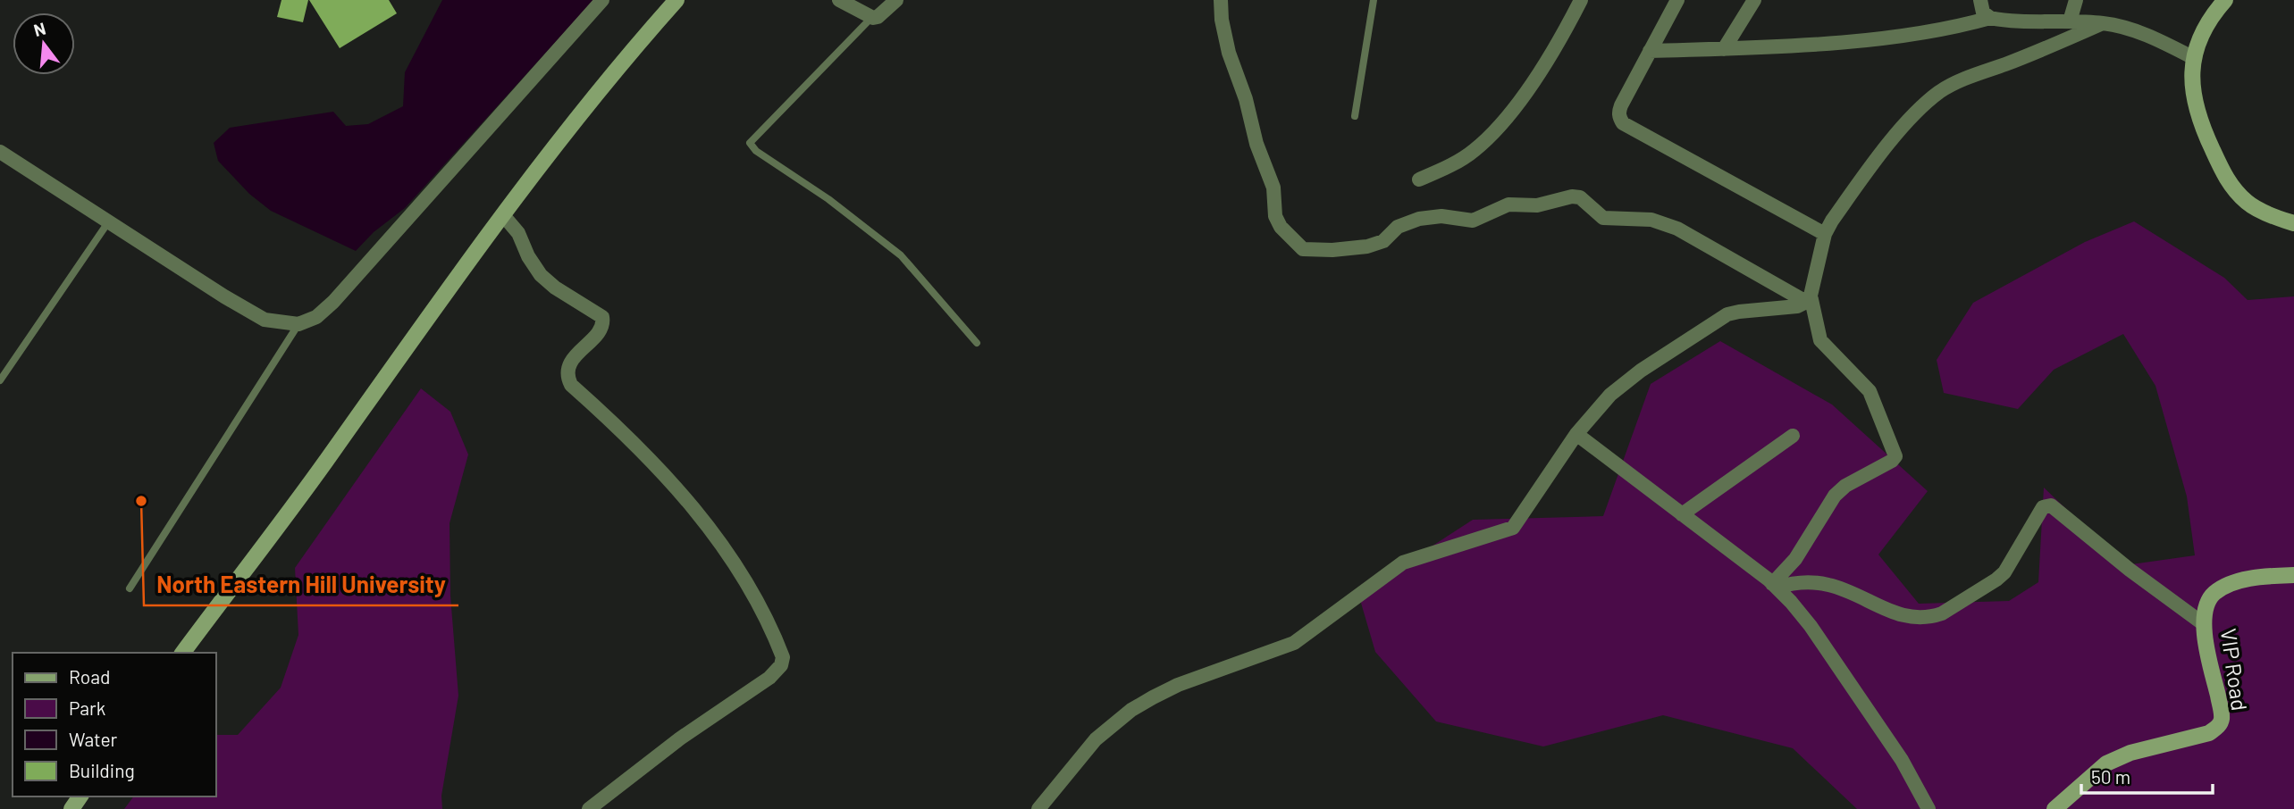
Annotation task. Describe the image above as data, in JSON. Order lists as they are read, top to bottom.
{
  "streets": {
    "street": ["VIP Road"]
  },
  "places": ["North Eastern Hill University"],
  "legend": [
    "Road",
    "Park",
    "Water",
    "Building"
  ],
  "scale_bar": "50 m",
  "north": "top"
}
